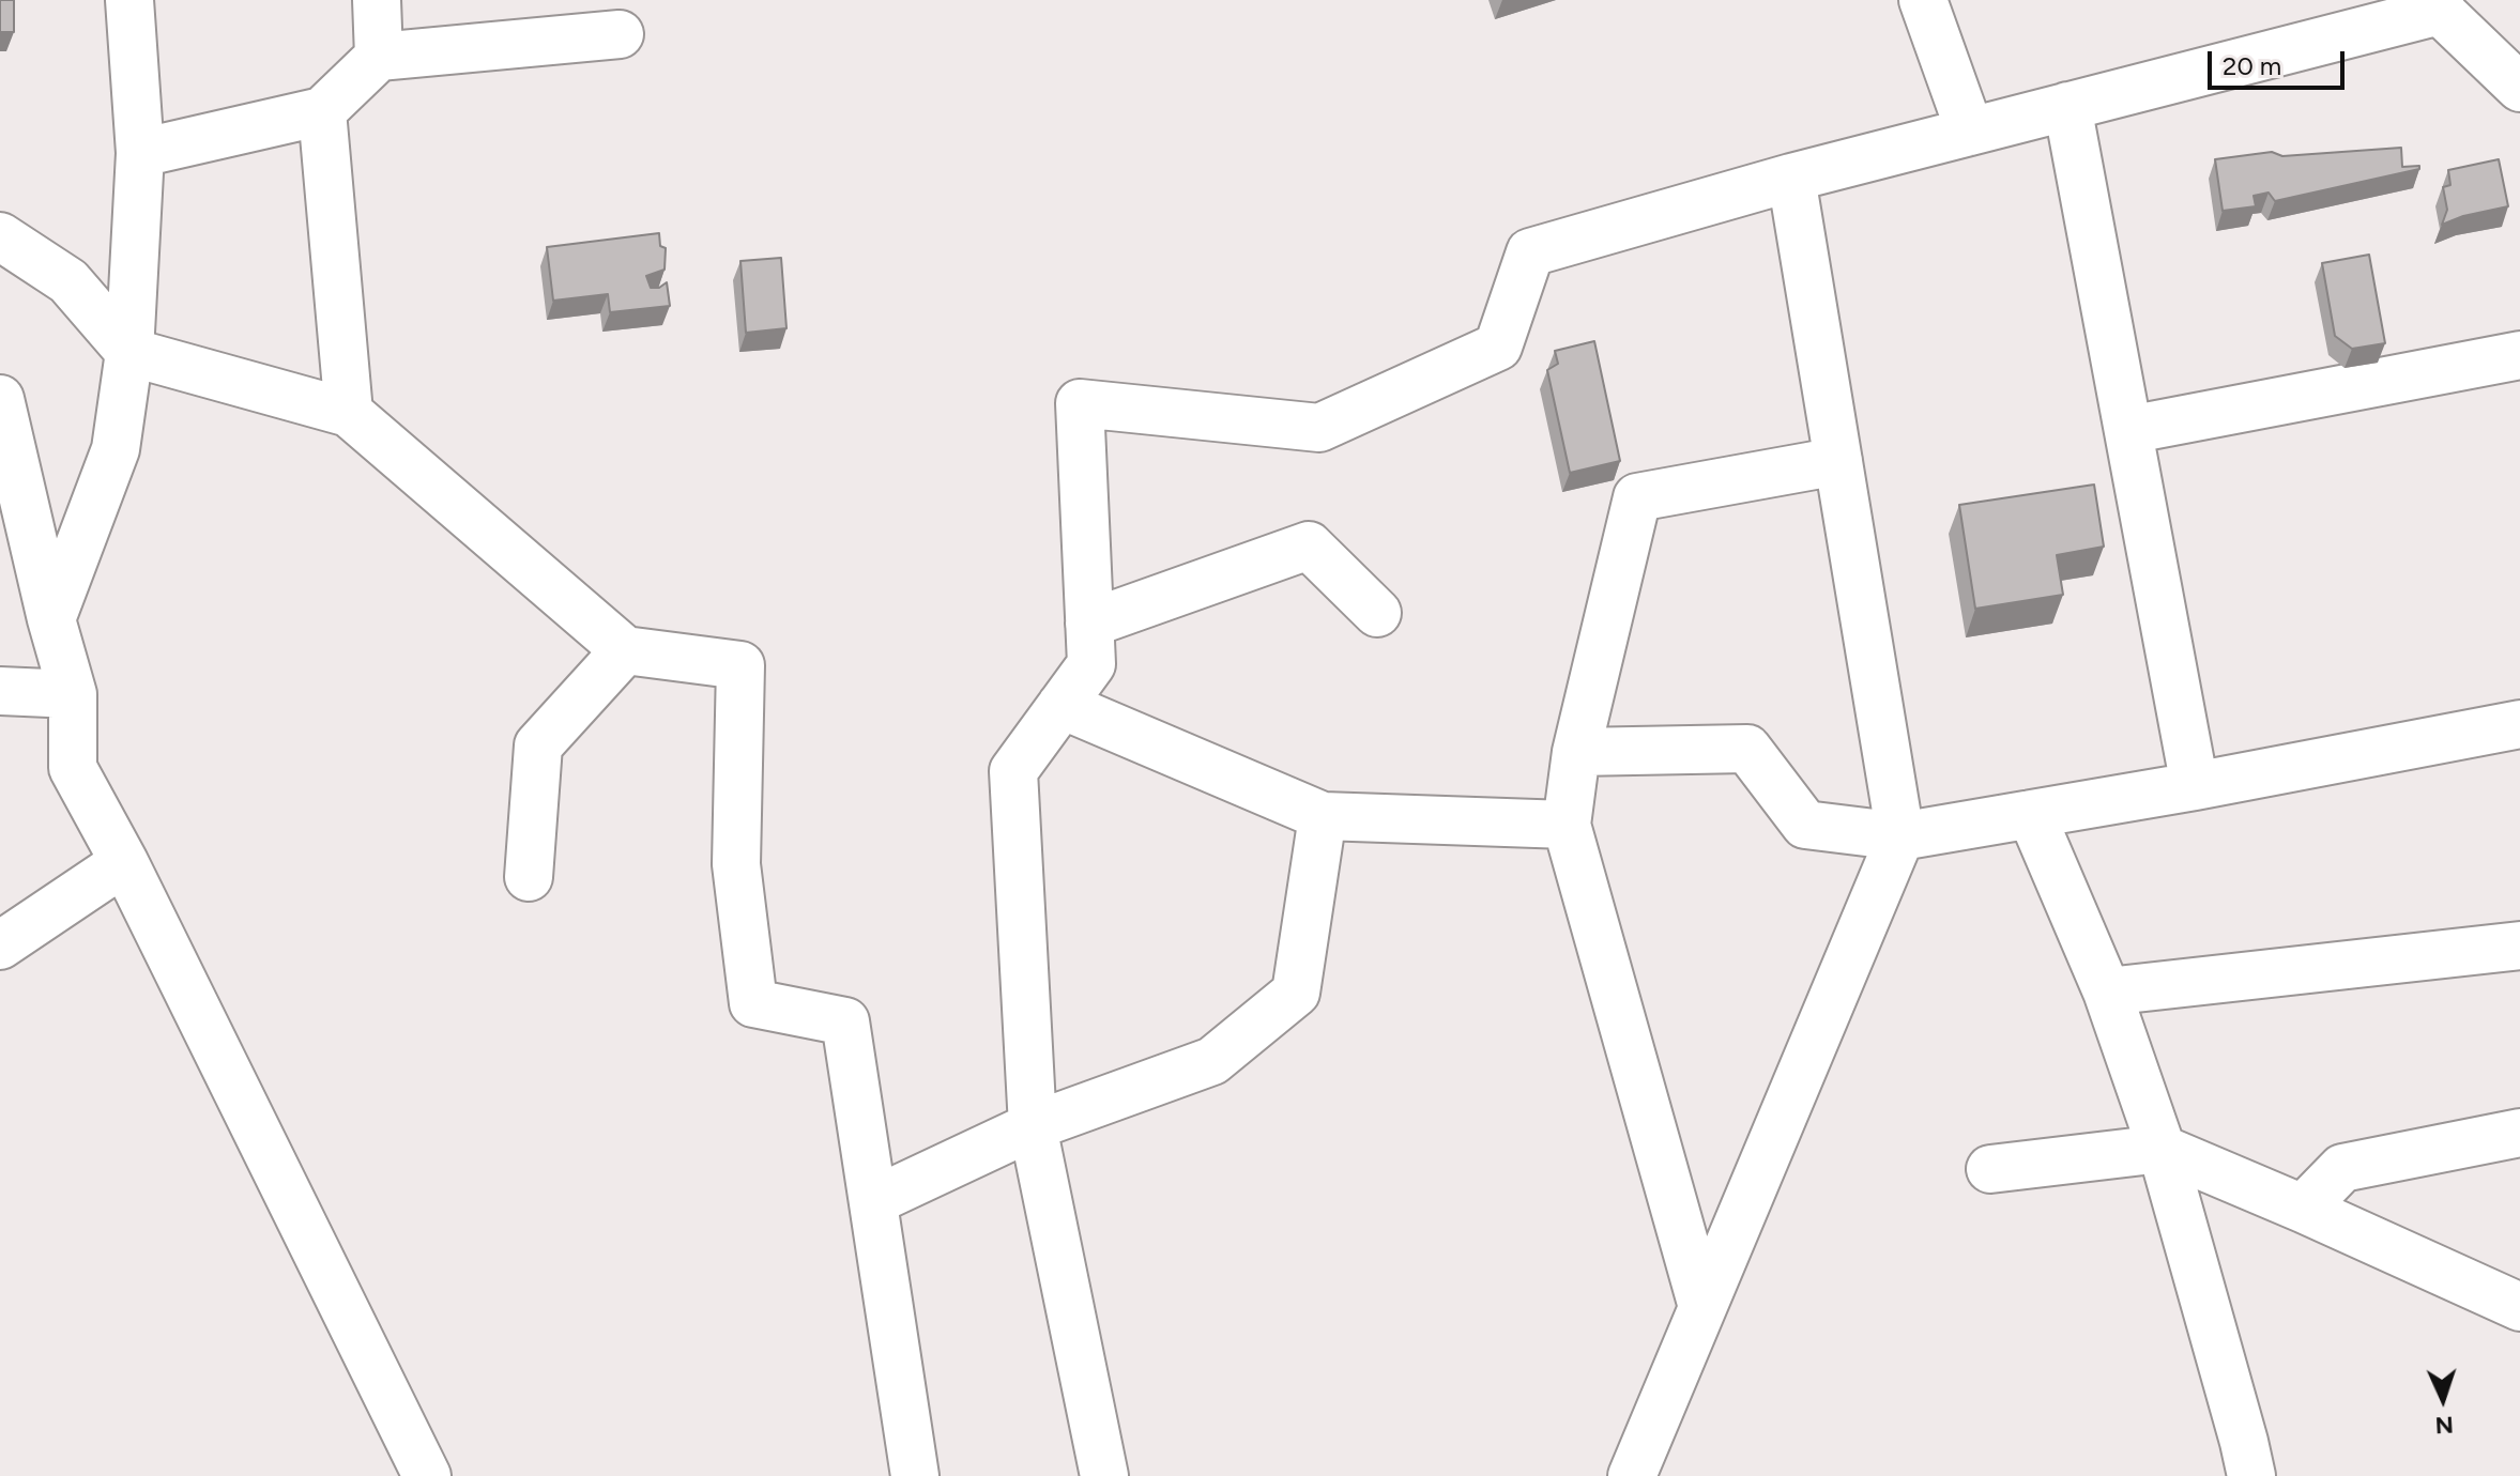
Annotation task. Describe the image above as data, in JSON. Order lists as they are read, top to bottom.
{
  "scale_bar": "20 m",
  "north": "bottom"
}
